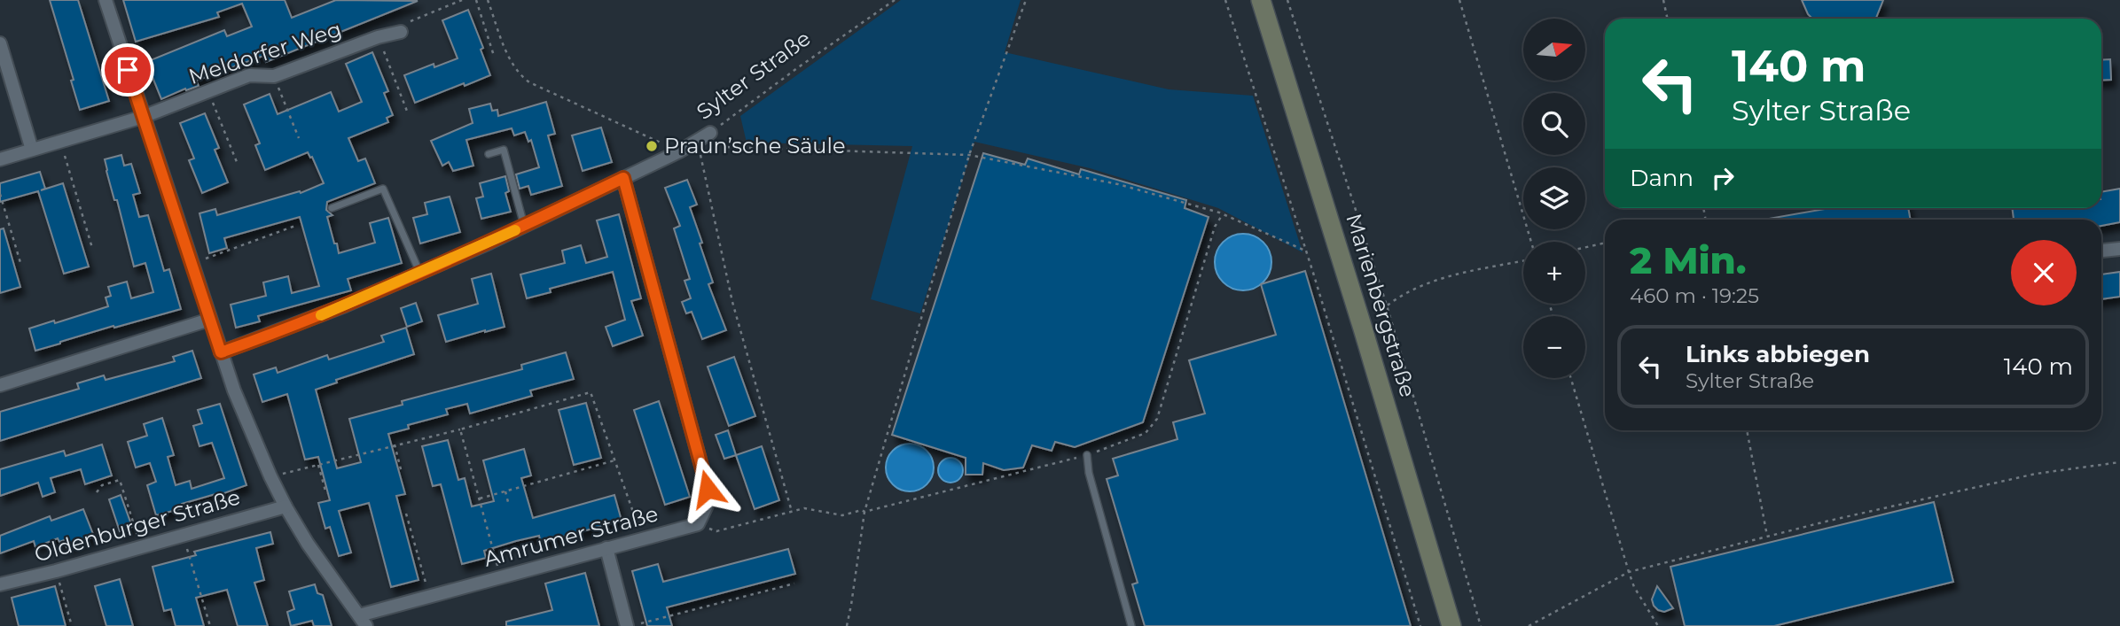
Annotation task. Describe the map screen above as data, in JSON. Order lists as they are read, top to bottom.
{
  "streets": {
    "main road": ["Marienbergstraße"],
    "street": [
      "Meldorfer Weg",
      "Sylter Straße",
      "Oldenburger Straße",
      "Amrumer Straße"
    ]
  },
  "places": ["Praun’sche Säule"],
  "north": "right",
  "page": {
    "map_buttons": ["+", "−"],
    "turn": ["140 m", "Sylter Straße"],
    "then": "Dann",
    "heading": ["2 Min.", "460 m · 19:25"],
    "list": [
      {
        "name": "Links abbiegen",
        "note": "Sylter Straße",
        "value": "140 m"
      }
    ]
  }
}
